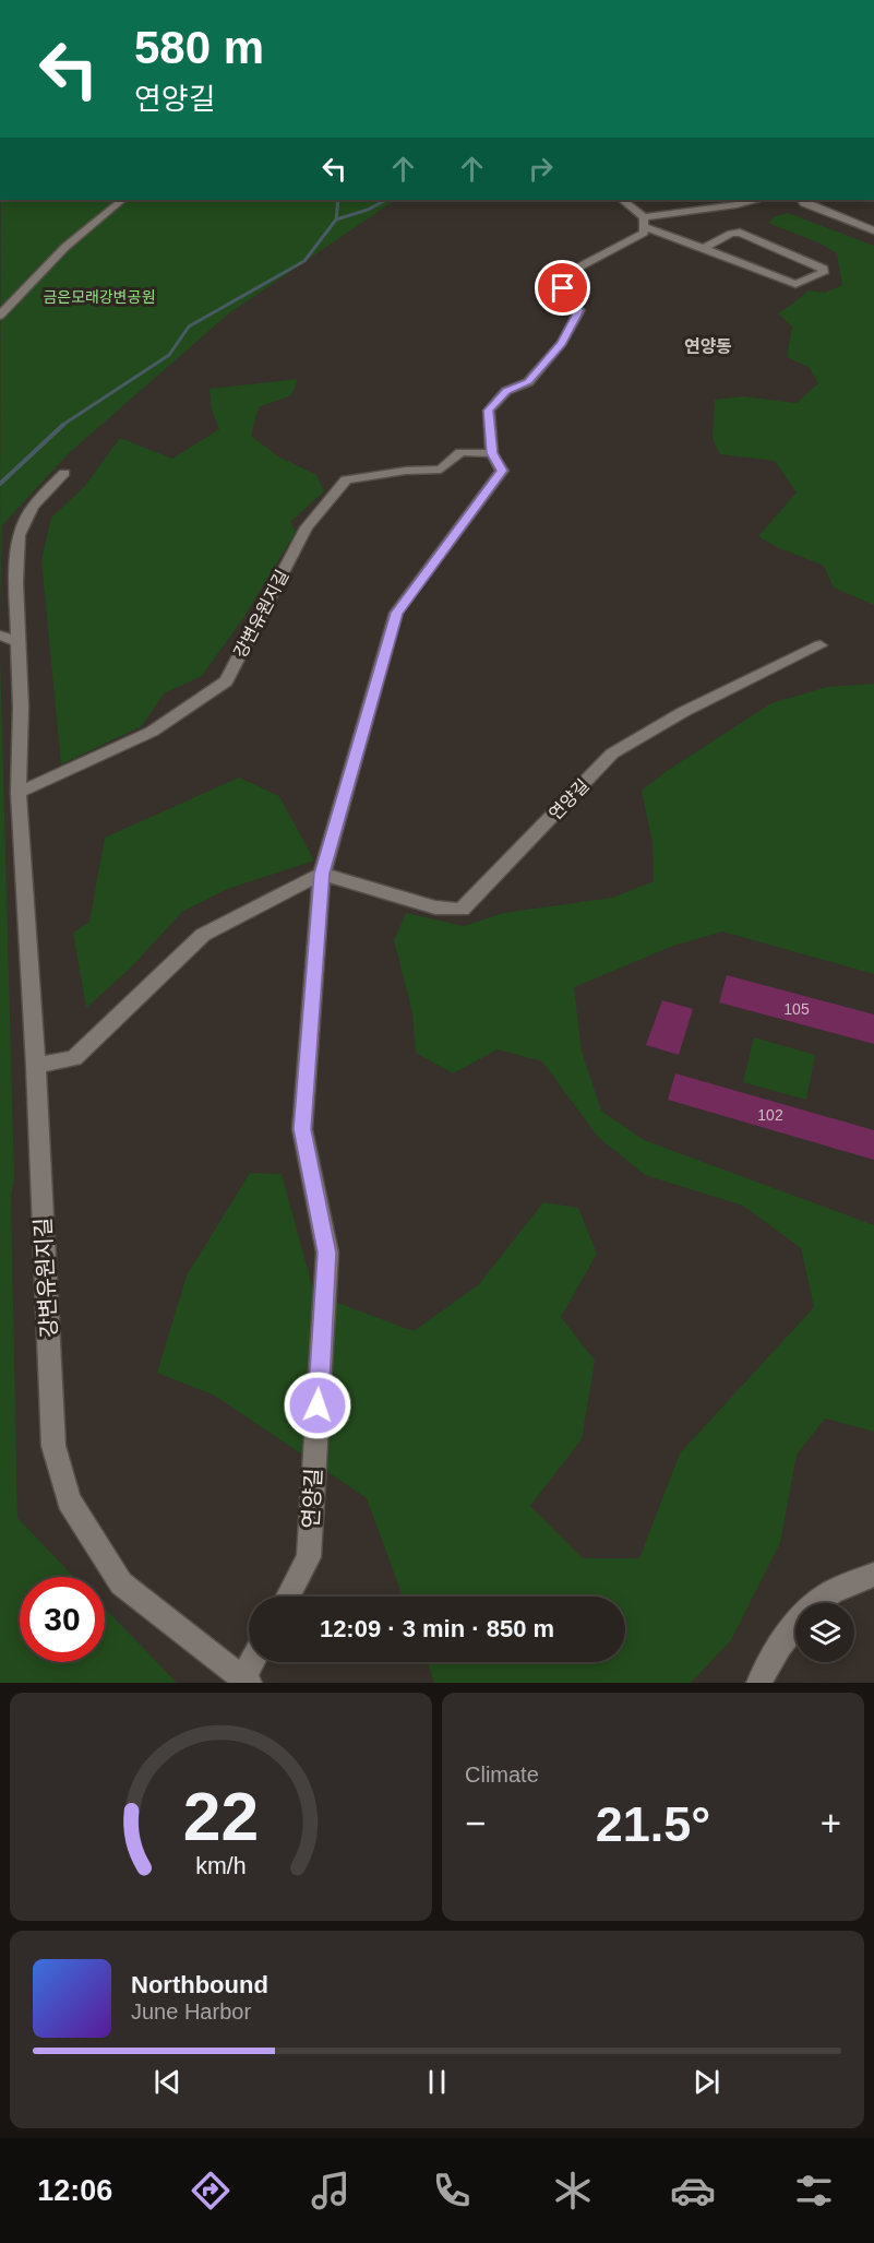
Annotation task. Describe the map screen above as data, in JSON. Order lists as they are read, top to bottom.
{
  "streets": {
    "street": ["강변유원지길", "연양길"]
  },
  "crossings": [
    ["강변유원지길", "연양길"]
  ],
  "districts": ["연양동"],
  "parks": ["금은모래강변공원"],
  "house_numbers": ["105", "102"],
  "page": {
    "turn": ["580 m", "연양길"],
    "limit": "30",
    "trip": "12:09 · 3 min · 850 m",
    "tile": "Climate",
    "heat": ["−", "21.5°", "+"],
    "song": ["Northbound", "June Harbor"],
    "tabs": "12:06",
    "gauge": ["22", "km/h"]
  }
}
